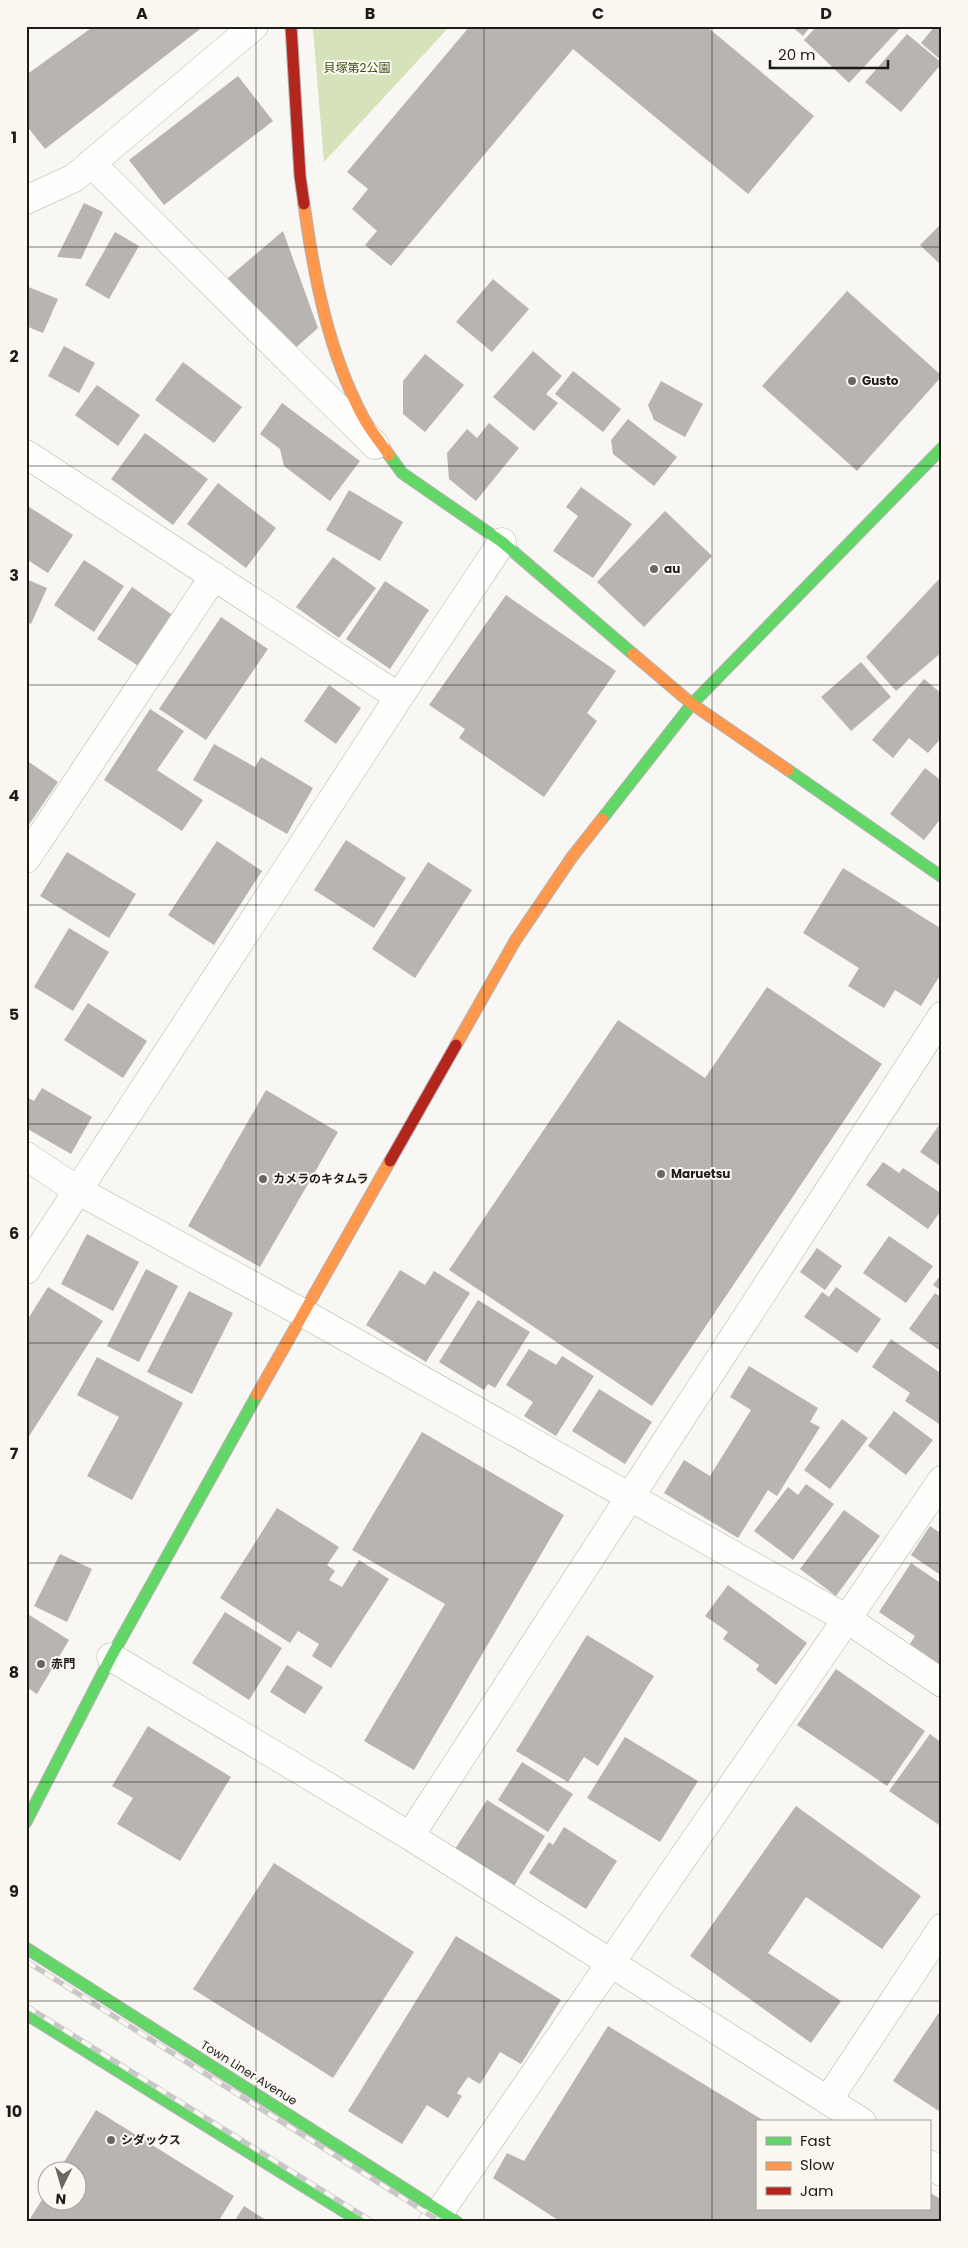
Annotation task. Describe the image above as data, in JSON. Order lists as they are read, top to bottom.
{
  "streets": {
    "street": ["Town Liner Avenue"]
  },
  "parks": ["貝塚第2公園"],
  "places": [
    "Gusto",
    "au",
    "Maruetsu",
    "カメラのキタムラ",
    "赤門",
    "シダックス"
  ],
  "legend": ["Fast", "Slow", "Jam"],
  "scale_bar": "20 m",
  "north": "bottom",
  "grid": {
    "columns": [
      "A",
      "B",
      "C",
      "D"
    ],
    "rows": [
      "1",
      "2",
      "3",
      "4",
      "5",
      "6",
      "7",
      "8",
      "9",
      "10"
    ]
  }
}
